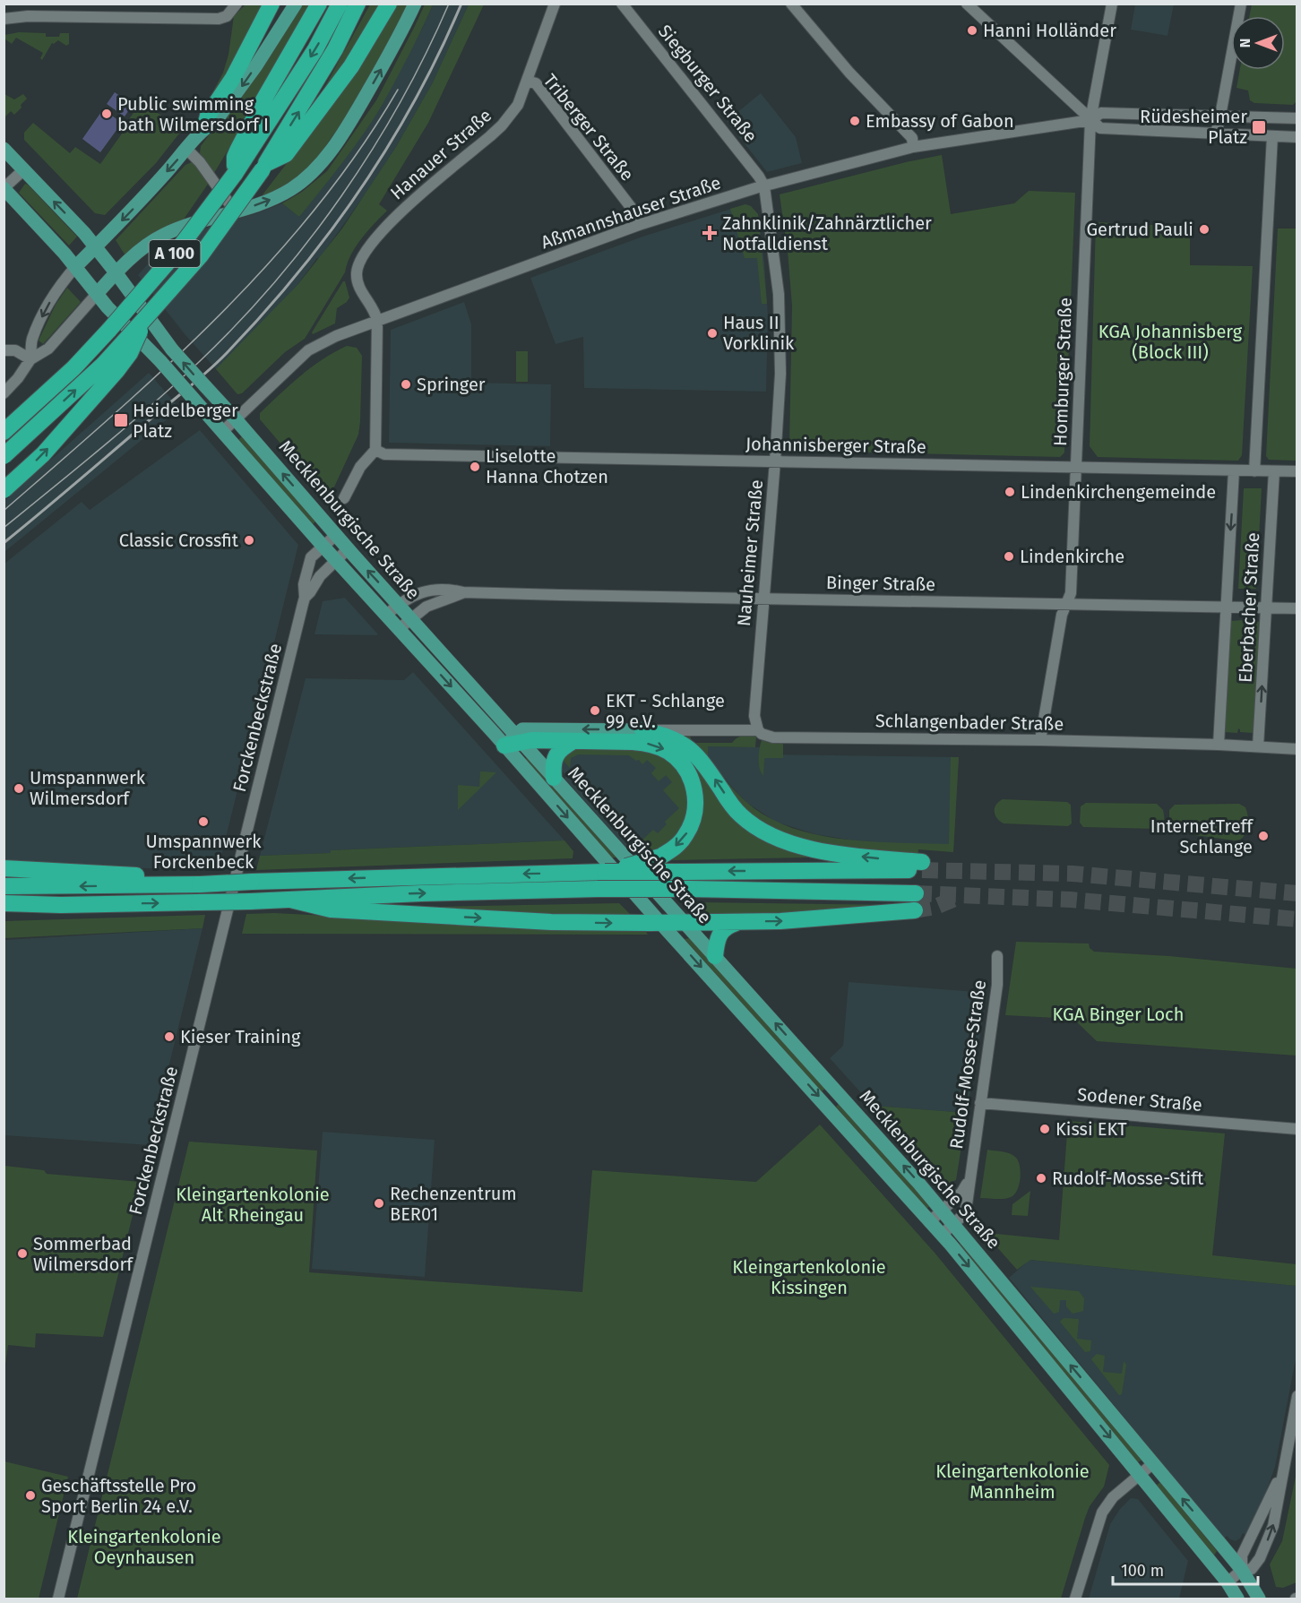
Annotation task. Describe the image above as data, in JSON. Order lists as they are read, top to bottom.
{
  "streets": {
    "highway": ["A 100"],
    "main road": ["Mecklenburgische Straße"],
    "street": [
      "Siegburger Straße",
      "Triberger Straße",
      "Hanauer Straße",
      "Aßmannshauser Straße",
      "Homburger Straße",
      "Johannisberger Straße",
      "Nauheimer Straße",
      "Binger Straße",
      "Eberbacher Straße",
      "Forckenbeckstraße",
      "Schlangenbader Straße",
      "Rudolf-Mosse-Straße",
      "Sodener Straße"
    ]
  },
  "crossings": [
    ["Siegburger Straße", "Aßmannshauser Straße"],
    ["Siegburger Straße", "Nauheimer Straße"],
    ["Triberger Straße", "Hanauer Straße"],
    ["Triberger Straße", "Aßmannshauser Straße"],
    ["Hanauer Straße", "Aßmannshauser Straße"],
    ["Aßmannshauser Straße", "Homburger Straße"],
    ["Aßmannshauser Straße", "Mecklenburgische Straße"],
    ["Aßmannshauser Straße", "Nauheimer Straße"],
    ["Homburger Straße", "Johannisberger Straße"],
    ["Homburger Straße", "Binger Straße"],
    ["Homburger Straße", "Schlangenbader Straße"],
    ["Johannisberger Straße", "Nauheimer Straße"],
    ["Johannisberger Straße", "Eberbacher Straße"],
    ["Mecklenburgische Straße", "Binger Straße"],
    ["Mecklenburgische Straße", "Forckenbeckstraße"],
    ["Mecklenburgische Straße", "Rudolf-Mosse-Straße"],
    ["Nauheimer Straße", "Binger Straße"],
    ["Nauheimer Straße", "Schlangenbader Straße"],
    ["Binger Straße", "Eberbacher Straße"],
    ["Eberbacher Straße", "Schlangenbader Straße"],
    ["Rudolf-Mosse-Straße", "Sodener Straße"]
  ],
  "parks": [
    "KGA Johannisberg (Block III)",
    "KGA Binger Loch",
    "Kleingartenkolonie Alt Rheingau",
    "Kleingartenkolonie Kissingen",
    "Kleingartenkolonie Mannheim",
    "Kleingartenkolonie Oeynhausen"
  ],
  "places": {
    "other": [
      "Hanni Holländer",
      "Public swimming bath Wilmersdorf I",
      "Embassy of Gabon",
      "Gertrud Pauli",
      "Haus II Vorklinik",
      "Springer",
      "Liselotte Hanna Chotzen",
      "Lindenkirchengemeinde",
      "Classic Crossfit",
      "Lindenkirche",
      "EKT - Schlange 99 e.V.",
      "Umspannwerk Wilmersdorf",
      "Umspannwerk Forckenbeck",
      "InternetTreff Schlange",
      "Kieser Training",
      "Kissi EKT",
      "Rudolf-Mosse-Stift",
      "Rechenzentrum BER01",
      "Sommerbad Wilmersdorf",
      "Geschäftsstelle Pro Sport Berlin 24 e.V."
    ],
    "transit": ["Rüdesheimer Platz", "Heidelberger Platz"],
    "health": ["Zahnklinik/Zahnärztlicher Notfalldienst"]
  },
  "scale_bar": "100 m",
  "north": "left"
}
